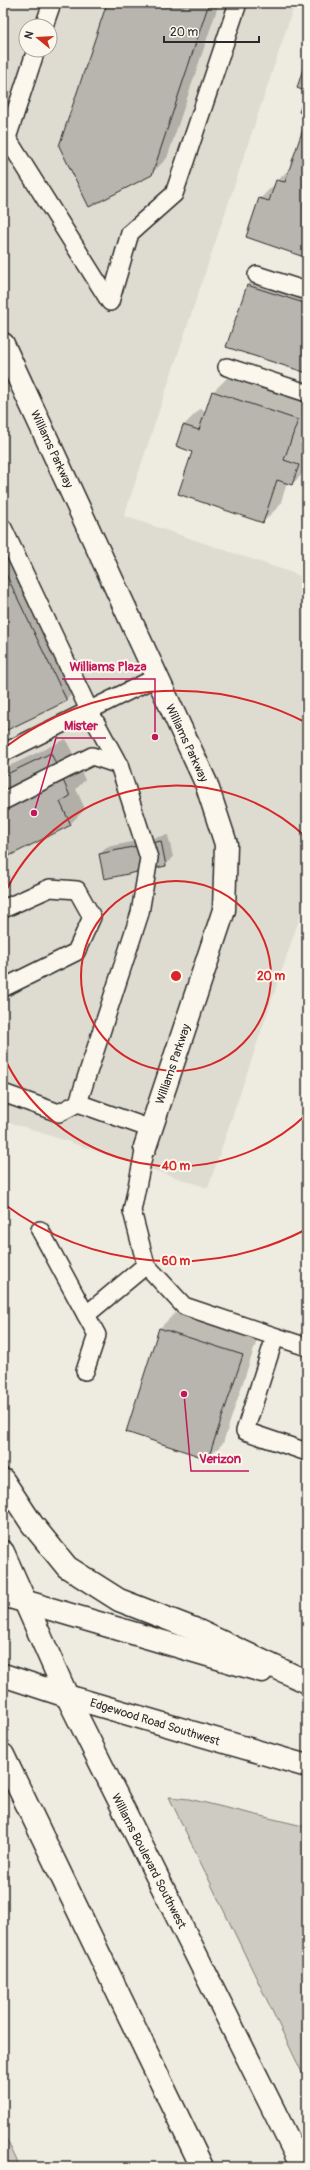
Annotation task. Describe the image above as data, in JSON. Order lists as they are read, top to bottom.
{
  "streets": {
    "main road": ["Williams Parkway", "Edgewood Road Southwest", "Williams Boulevard Southwest"]
  },
  "crossings": [
    ["Edgewood Road Southwest", "Williams Boulevard Southwest"]
  ],
  "places": ["Williams Plaza", "Mister", "Verizon"],
  "scale_bar": "20 m",
  "north": "left",
  "rings": ["20 m", "40 m", "60 m"]
}
